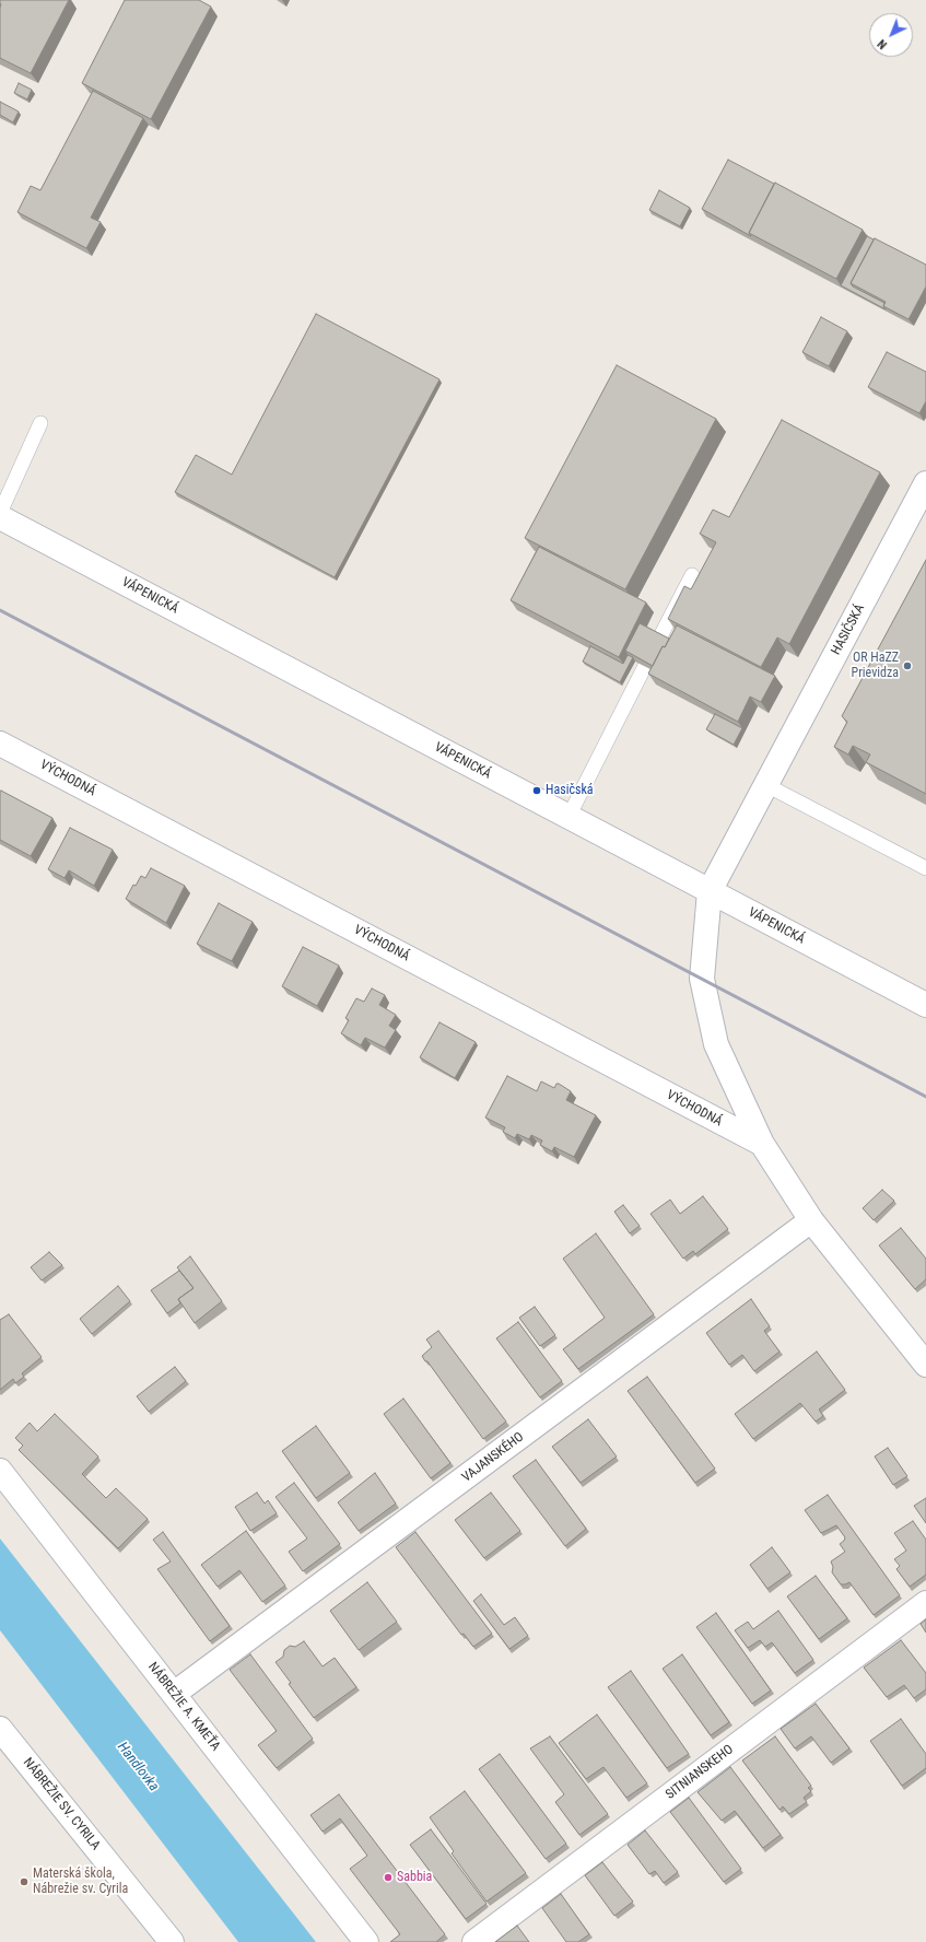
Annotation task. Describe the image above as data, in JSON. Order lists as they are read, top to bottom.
{
  "streets": {
    "street": [
      "VÁPENICKÁ",
      "HASIČSKÁ",
      "VÝCHODNÁ",
      "VAJANSKÉHO",
      "NÁBREŽIE A. KMEŤA",
      "SITNIANSKEHO",
      "NÁBREŽIE SV. CYRILA"
    ]
  },
  "crossings": [
    ["VÁPENICKÁ", "HASIČSKÁ"],
    ["VÁPENICKÁ", "VÝCHODNÁ"],
    ["HASIČSKÁ", "VÝCHODNÁ"],
    ["VÝCHODNÁ", "VAJANSKÉHO"],
    ["VAJANSKÉHO", "NÁBREŽIE A. KMEŤA"]
  ],
  "water": ["Handlovka"],
  "places": [
    "OR HaZZ Prievidza",
    "Hasičská",
    "Sabbia",
    "Materská škola, Nábrežie sv. Cyrila"
  ],
  "north": "bottom left"
}
